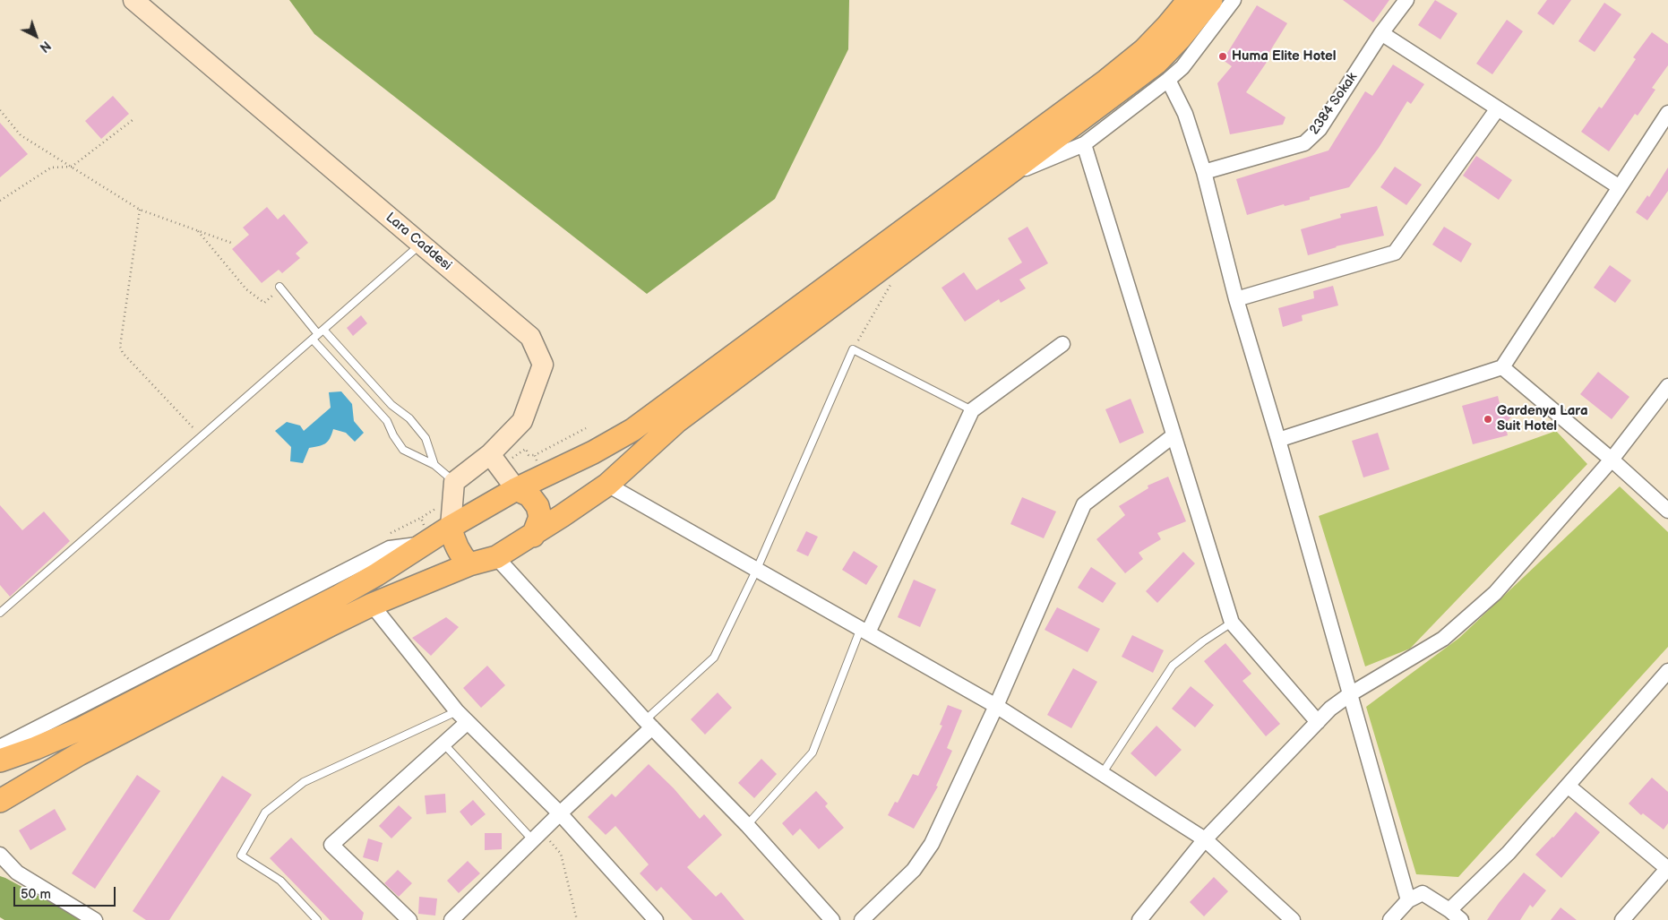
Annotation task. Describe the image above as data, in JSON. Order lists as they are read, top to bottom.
{
  "streets": {
    "street": ["2384 Sokak", "Lara Caddesi"]
  },
  "places": ["Huma Elite Hotel", "Gardenya Lara Suit Hotel"],
  "scale_bar": "50 m",
  "north": "bottom right"
}
